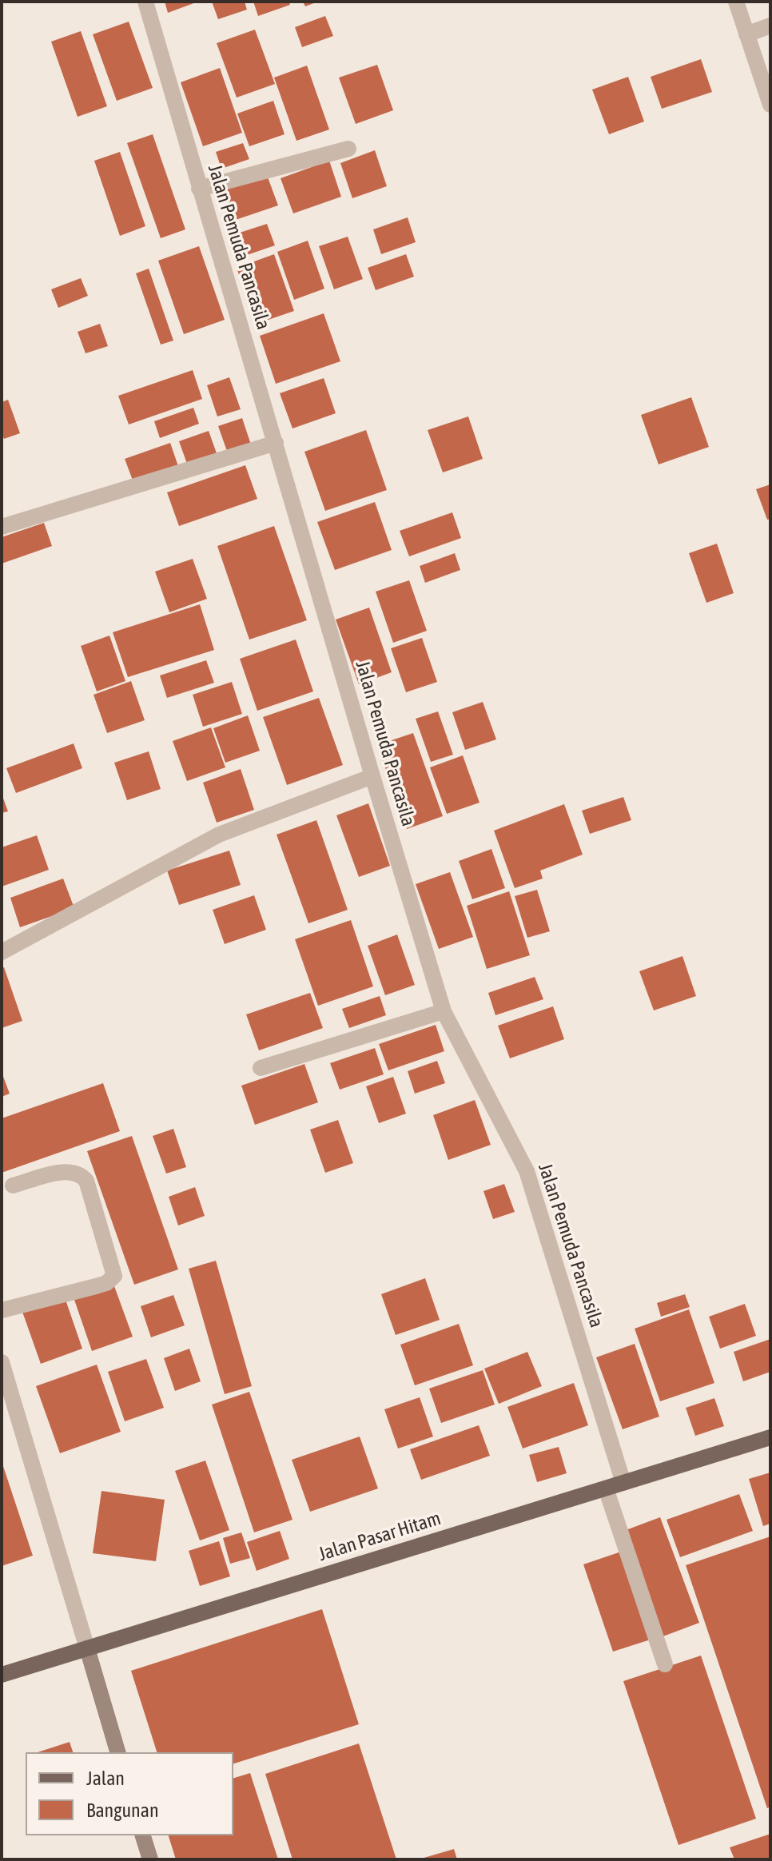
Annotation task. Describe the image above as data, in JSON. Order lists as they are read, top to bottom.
{
  "streets": {
    "main road": ["Jalan Pasar Hitam"],
    "street": ["Jalan Pemuda Pancasila"]
  },
  "crossings": [
    ["Jalan Pemuda Pancasila", "Jalan Pasar Hitam"]
  ],
  "legend": ["Jalan", "Bangunan"]
}
